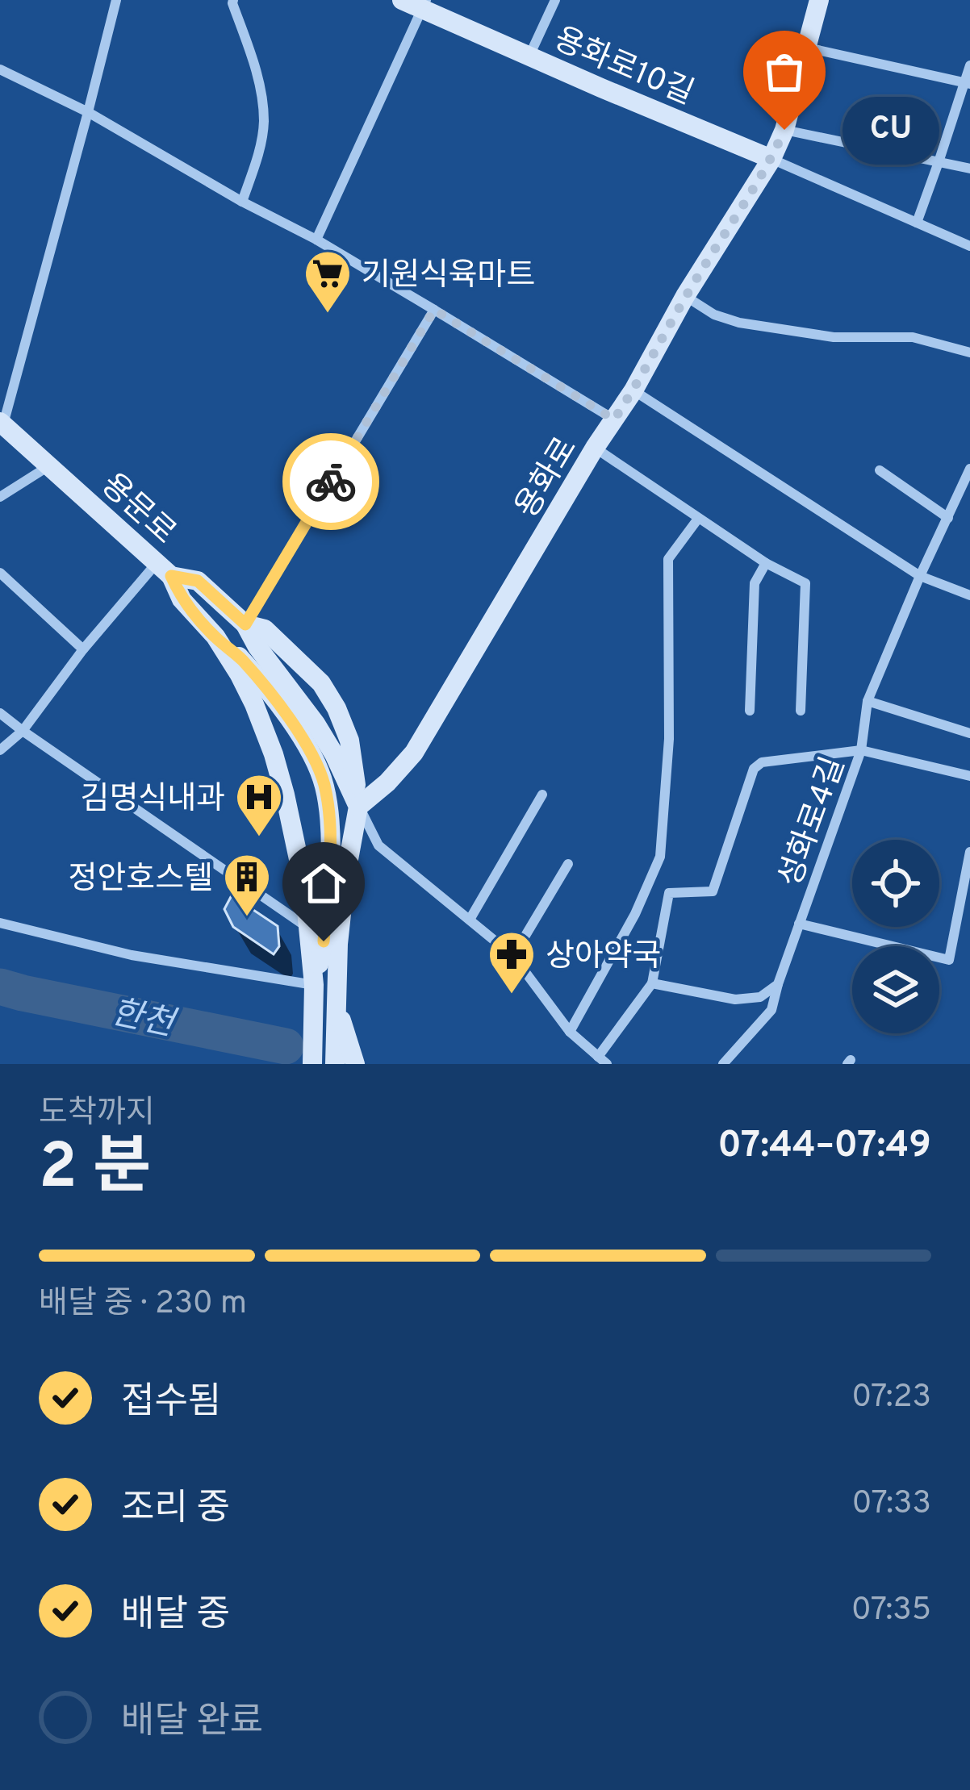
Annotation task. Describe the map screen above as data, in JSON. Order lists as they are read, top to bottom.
{
  "streets": {
    "main road": ["용화로10길", "용화로", "용문로"],
    "street": ["성화로4길"]
  },
  "crossings": [
    ["용화로10길", "용화로"],
    ["용화로", "용문로"]
  ],
  "water": ["한천"],
  "places": {
    "other": ["CU"],
    "supermarket": ["기원식육마트"],
    "hospital": ["김명식내과"],
    "building": ["정안호스텔"],
    "pharmacy": ["상아약국"]
  },
  "page": {
    "bubble": "CU",
    "heading": ["2 분", "도착까지", "07:44–07:49"],
    "bar": "배달 중 · 230 m",
    "list": [
      ["접수됨", "07:23"],
      ["조리 중", "07:33"],
      ["배달 중", "07:35"],
      "배달 완료"
    ]
  }
}
